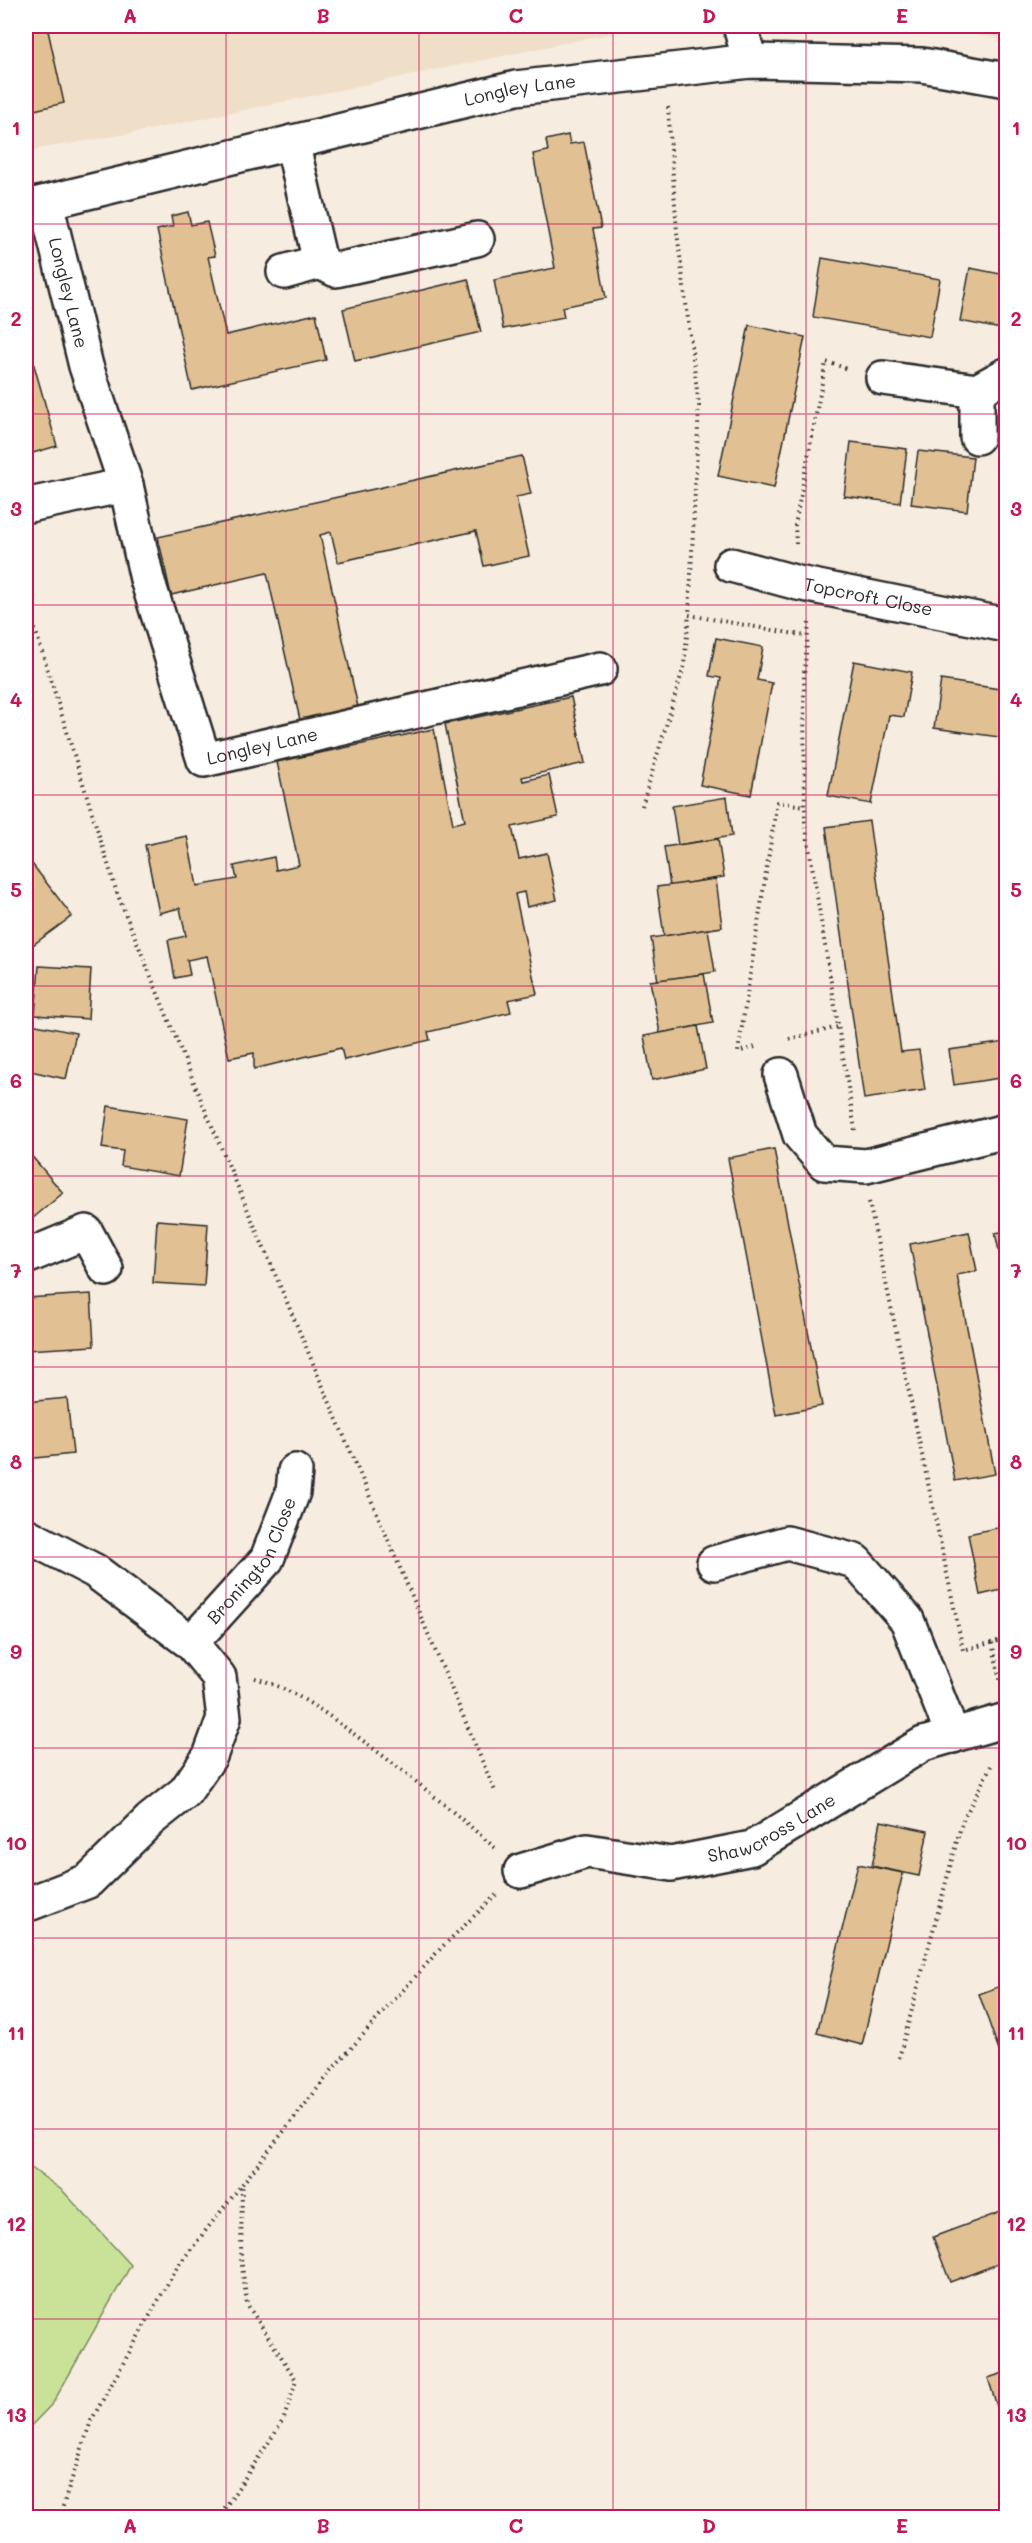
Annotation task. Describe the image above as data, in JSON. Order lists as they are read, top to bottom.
{
  "streets": {
    "street": [
      "Longley Lane",
      "Topcroft Close",
      "Bronington Close",
      "Shawcross Lane"
    ]
  },
  "grid": {
    "columns": [
      "A",
      "B",
      "C",
      "D",
      "E"
    ],
    "rows": [
      "1",
      "2",
      "3",
      "4",
      "5",
      "6",
      "7",
      "8",
      "9",
      "10",
      "11",
      "12",
      "13"
    ]
  }
}
